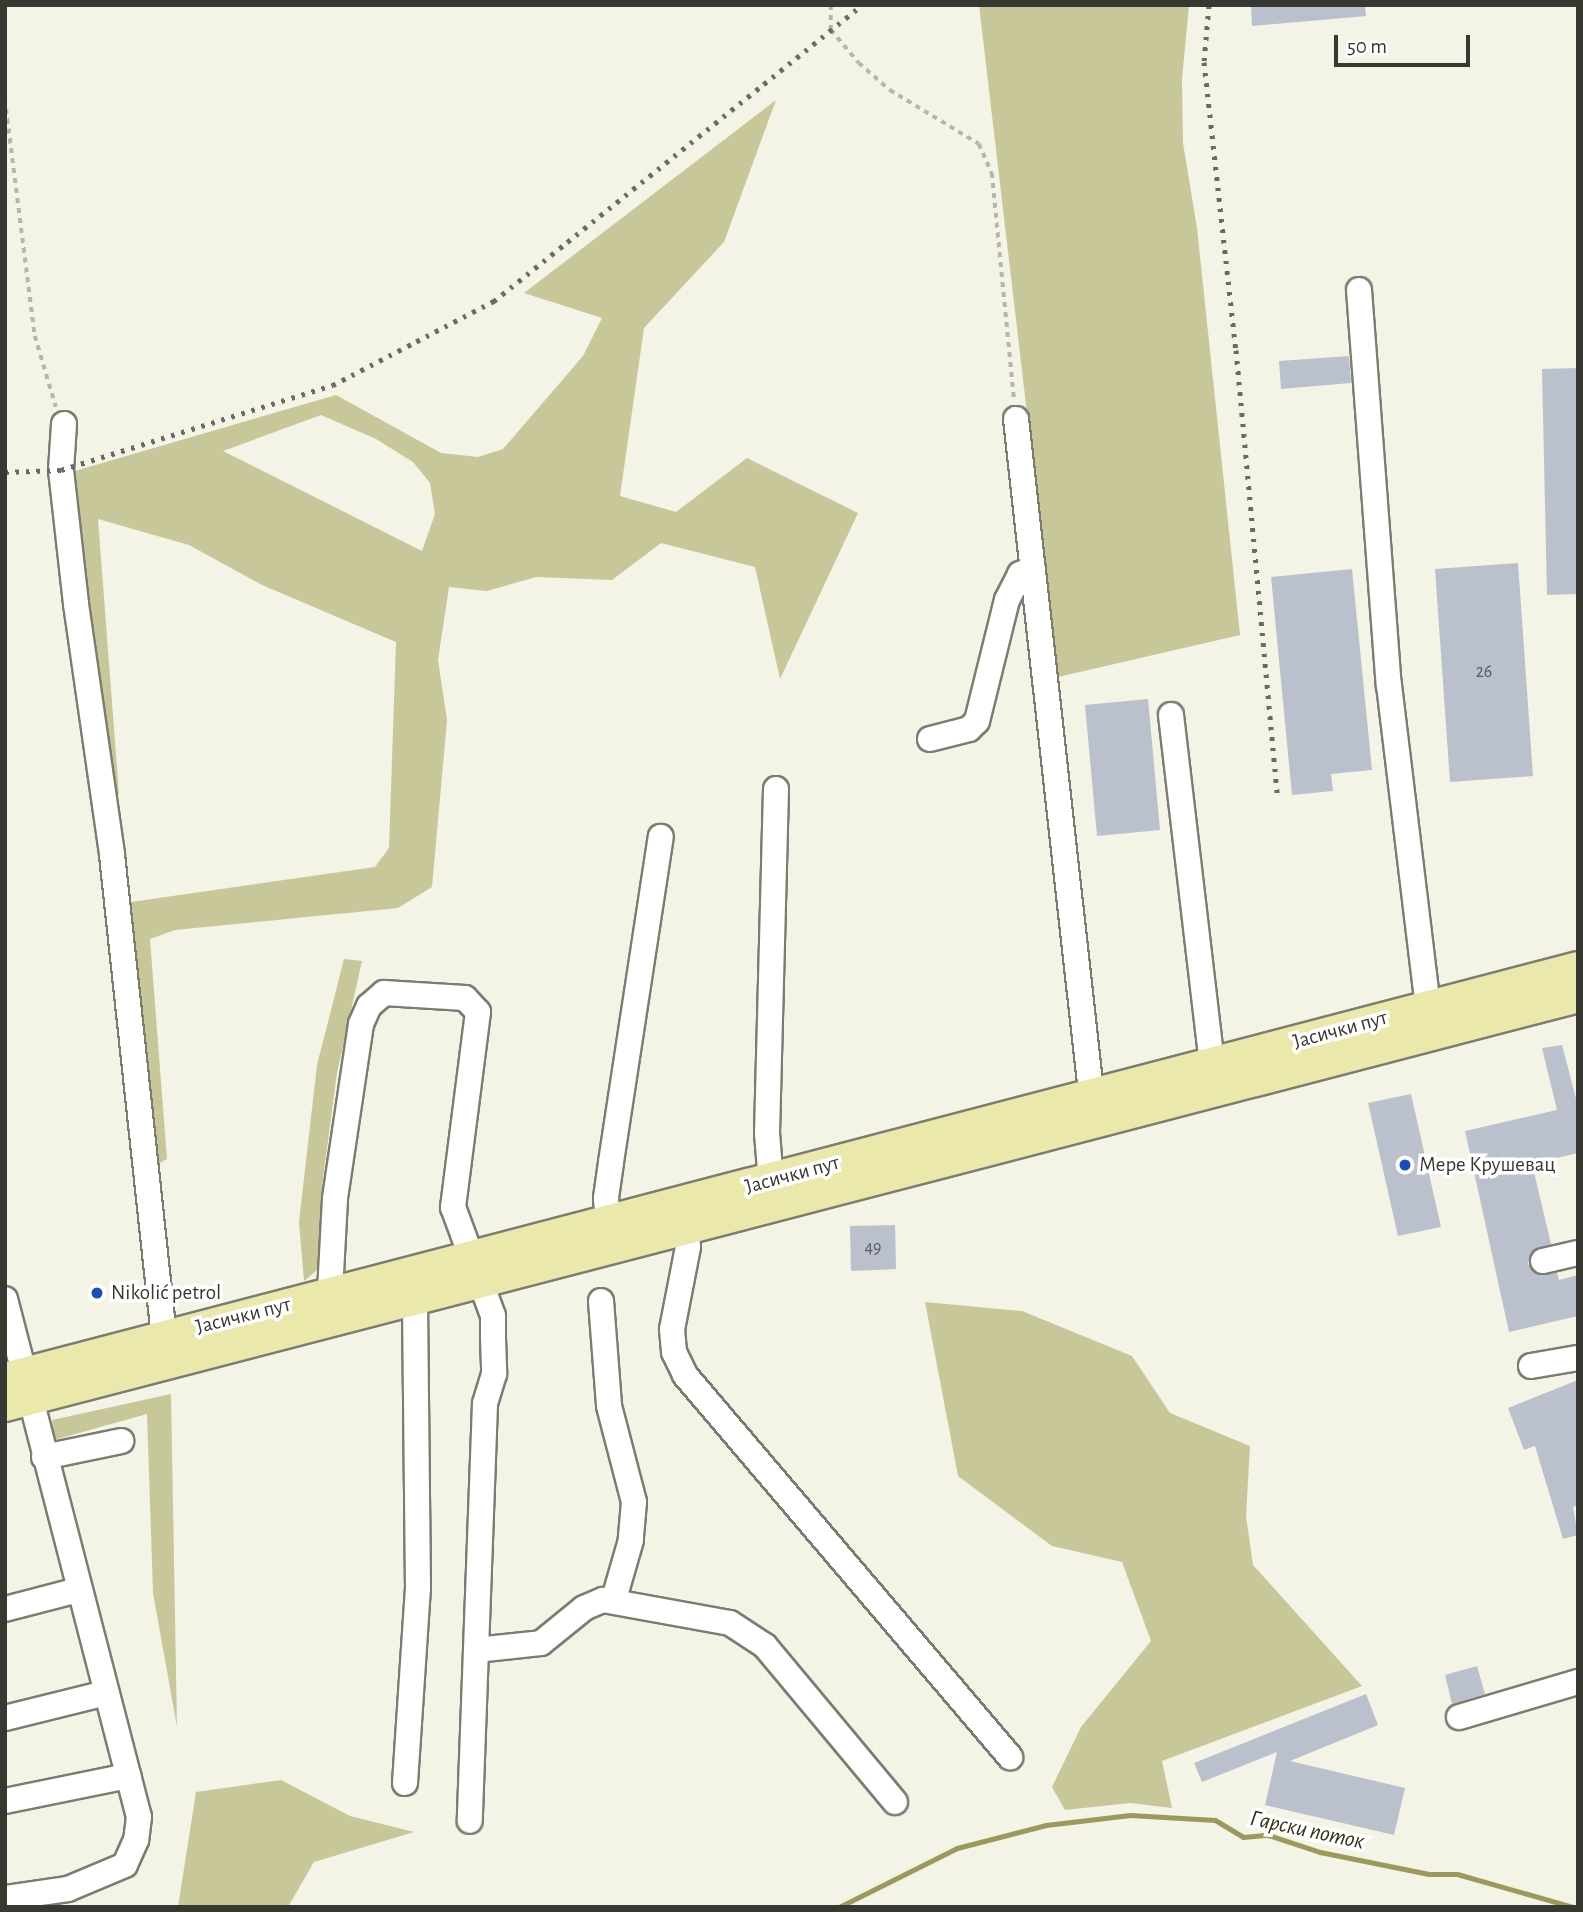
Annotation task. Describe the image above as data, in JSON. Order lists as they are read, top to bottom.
{
  "streets": {
    "main road": ["Јасички пут"]
  },
  "water": ["Гарски поток"],
  "places": ["Мере Крушевац", "Nikolić petrol"],
  "house_numbers": ["26", "49"],
  "scale_bar": "50 m"
}
